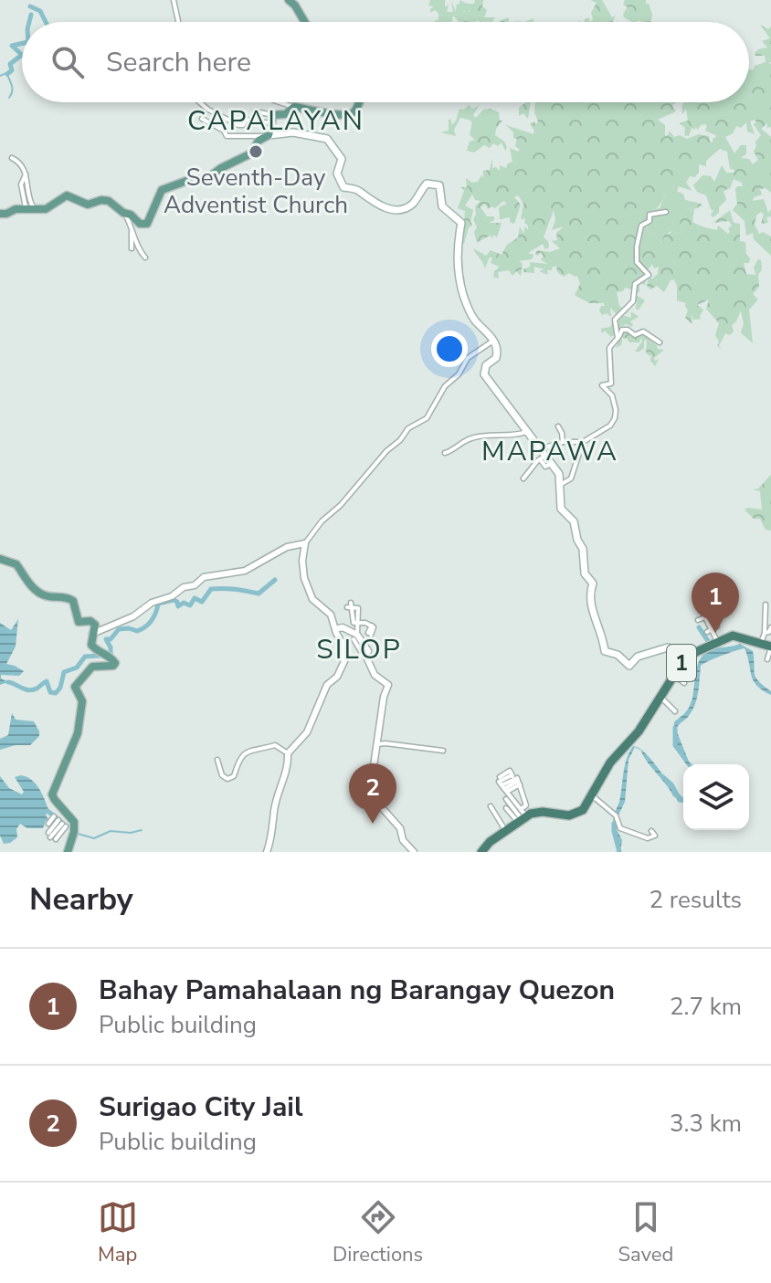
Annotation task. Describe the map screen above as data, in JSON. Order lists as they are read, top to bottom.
{
  "streets": {
    "highway": ["1"]
  },
  "districts": ["CAPALAYAN", "MAPAWA", "SILOP"],
  "places": ["Seventh-Day Adventist Church"],
  "page": {
    "search": "Search here",
    "pins": ["1", "2"],
    "heading": ["Nearby", "2 results"],
    "list": [
      {
        "mark": "1",
        "name": "Bahay Pamahalaan ng Barangay Quezon",
        "note": "Public building",
        "value": "2.7 km"
      },
      {
        "mark": "2",
        "name": "Surigao City Jail",
        "note": "Public building",
        "value": "3.3 km"
      }
    ],
    "nav": ["Map", "Directions", "Saved"]
  }
}
